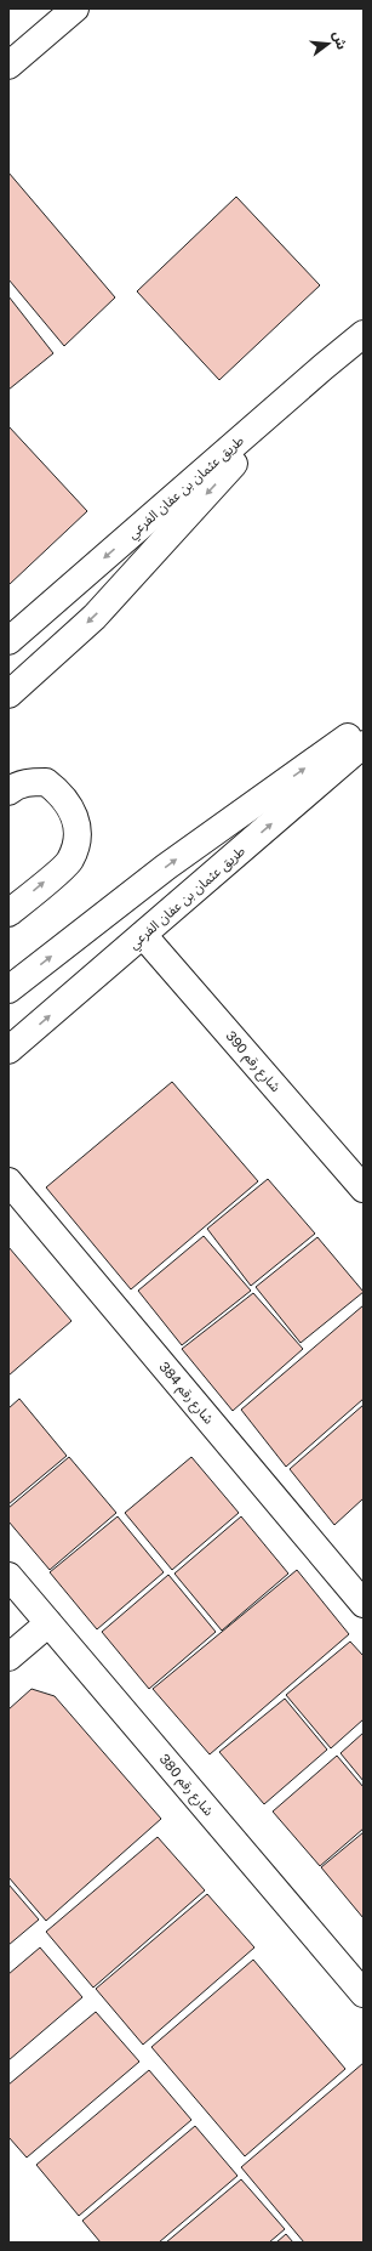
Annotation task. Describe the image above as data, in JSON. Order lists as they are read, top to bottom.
{
  "streets": {
    "main road": [
      "طريق عثمان بن عفان الفرعي",
      "شارع رقم 390",
      "شارع رقم 384",
      "شارع رقم 380"
    ]
  },
  "crossings": [
    ["طريق عثمان بن عفان الفرعي", "شارع رقم 390"]
  ],
  "north": "right"
}
